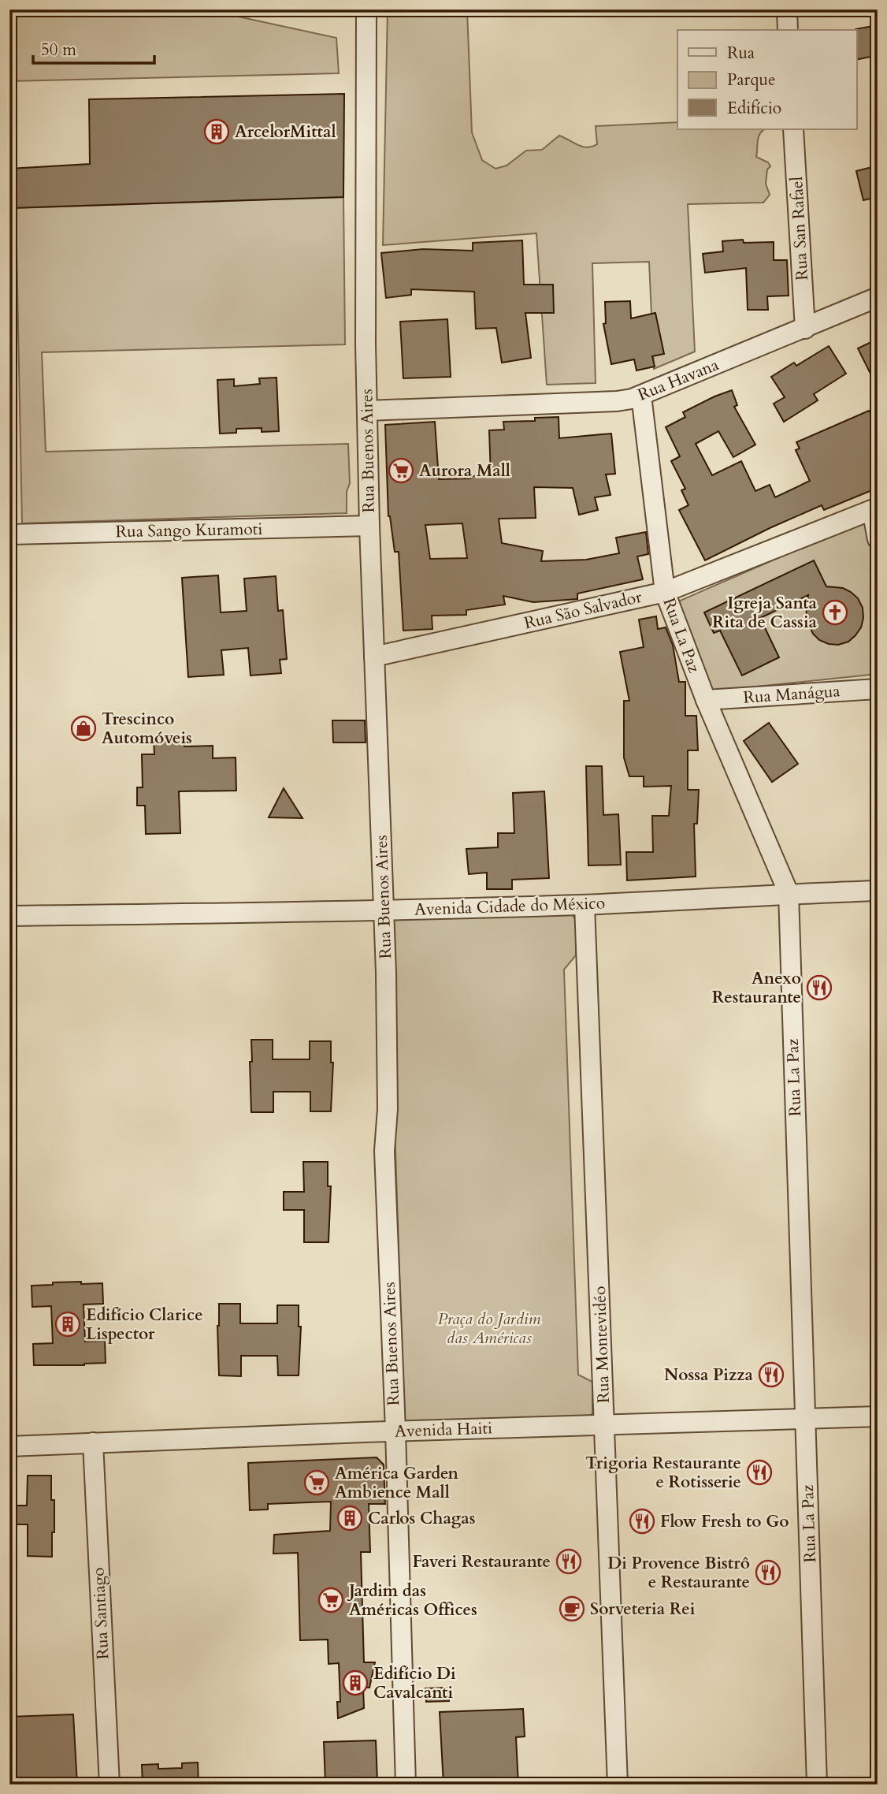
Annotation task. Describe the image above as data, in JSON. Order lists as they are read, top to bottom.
{
  "streets": {
    "street": [
      "Rua San Rafael",
      "Rua Havana",
      "Rua Buenos Aires",
      "Rua Sango Kuramoti",
      "Rua São Salvador",
      "Rua La Paz",
      "Rua Manágua",
      "Avenida Cidade do México",
      "Rua Montevidéo",
      "Avenida Haiti",
      "Rua Santiago"
    ]
  },
  "crossings": [
    ["Rua San Rafael", "Rua Havana"],
    ["Rua Havana", "Rua Buenos Aires"],
    ["Rua Havana", "Rua La Paz"],
    ["Rua Buenos Aires", "Rua Sango Kuramoti"],
    ["Rua Buenos Aires", "Rua São Salvador"],
    ["Rua Buenos Aires", "Avenida Cidade do México"],
    ["Rua Buenos Aires", "Avenida Haiti"],
    ["Rua São Salvador", "Rua La Paz"],
    ["Rua La Paz", "Rua Manágua"],
    ["Rua La Paz", "Avenida Cidade do México"],
    ["Rua La Paz", "Avenida Haiti"],
    ["Avenida Cidade do México", "Rua Montevidéo"],
    ["Rua Montevidéo", "Avenida Haiti"],
    ["Avenida Haiti", "Rua Santiago"]
  ],
  "parks": ["Praça do Jardim das Américas"],
  "places": {
    "building": [
      "ArcelorMittal",
      "Edifício Clarice Lispector",
      "Carlos Chagas",
      "Edifício Di Cavalcanti"
    ],
    "supermarket": ["Aurora Mall", "América Garden Ambience Mall", "Jardim das Américas Offices"],
    "church": ["Igreja Santa Rita de Cassia"],
    "shop": ["Trescinco Automóveis"],
    "restaurant": [
      "Anexo Restaurante",
      "Nossa Pizza",
      "Trigoria Restaurante e Rotisserie",
      "Flow Fresh to Go",
      "Faveri Restaurante",
      "Di Provence Bistrô e Restaurante"
    ],
    "cafe": ["Sorveteria Rei"]
  },
  "legend": ["Rua", "Parque", "Edifício"],
  "scale_bar": "50 m"
}
